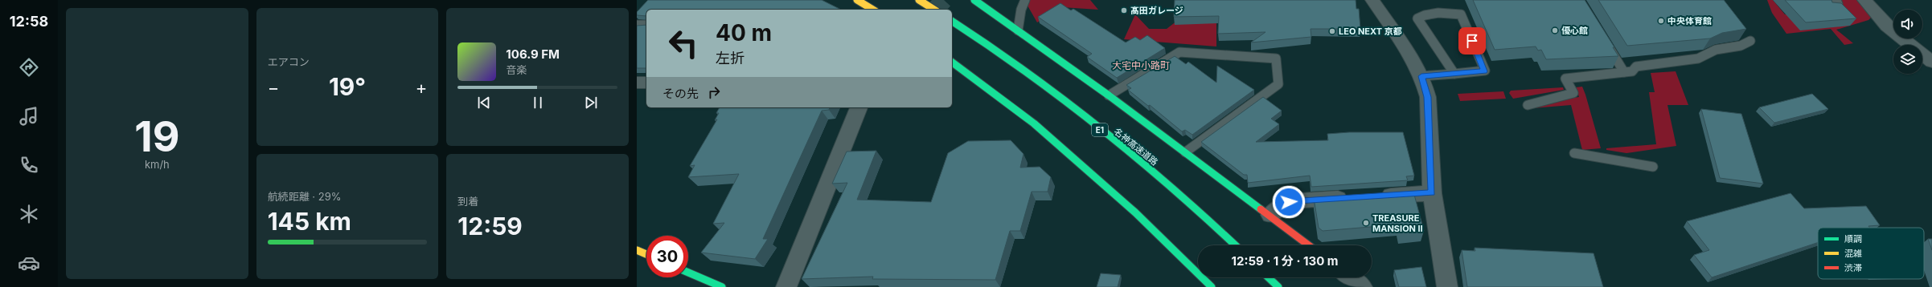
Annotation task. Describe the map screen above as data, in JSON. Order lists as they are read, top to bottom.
{
  "streets": {
    "main road": ["E1", "名神高速道路"]
  },
  "districts": ["大宅中小路町"],
  "places": [
    "髙田ガレージ",
    "中央体育館",
    "優心館",
    "LEO NEXT 京都",
    "TREASURE MANSION Ⅱ"
  ],
  "legend": ["順調", "混雑", "渋滞"],
  "page": {
    "tabs": "12:58",
    "tile": [
      ["19", "km/h"],
      "エアコン",
      ["航続距離 · 29%", "145 km"],
      ["到着", "12:59"]
    ],
    "turn": ["40 m", "左折"],
    "song": ["106.9 FM", "音楽"],
    "heat": ["−", "19°", "+"],
    "then": "その先",
    "limit": "30",
    "trip": "12:59 · 1 分 · 130 m"
  }
}
